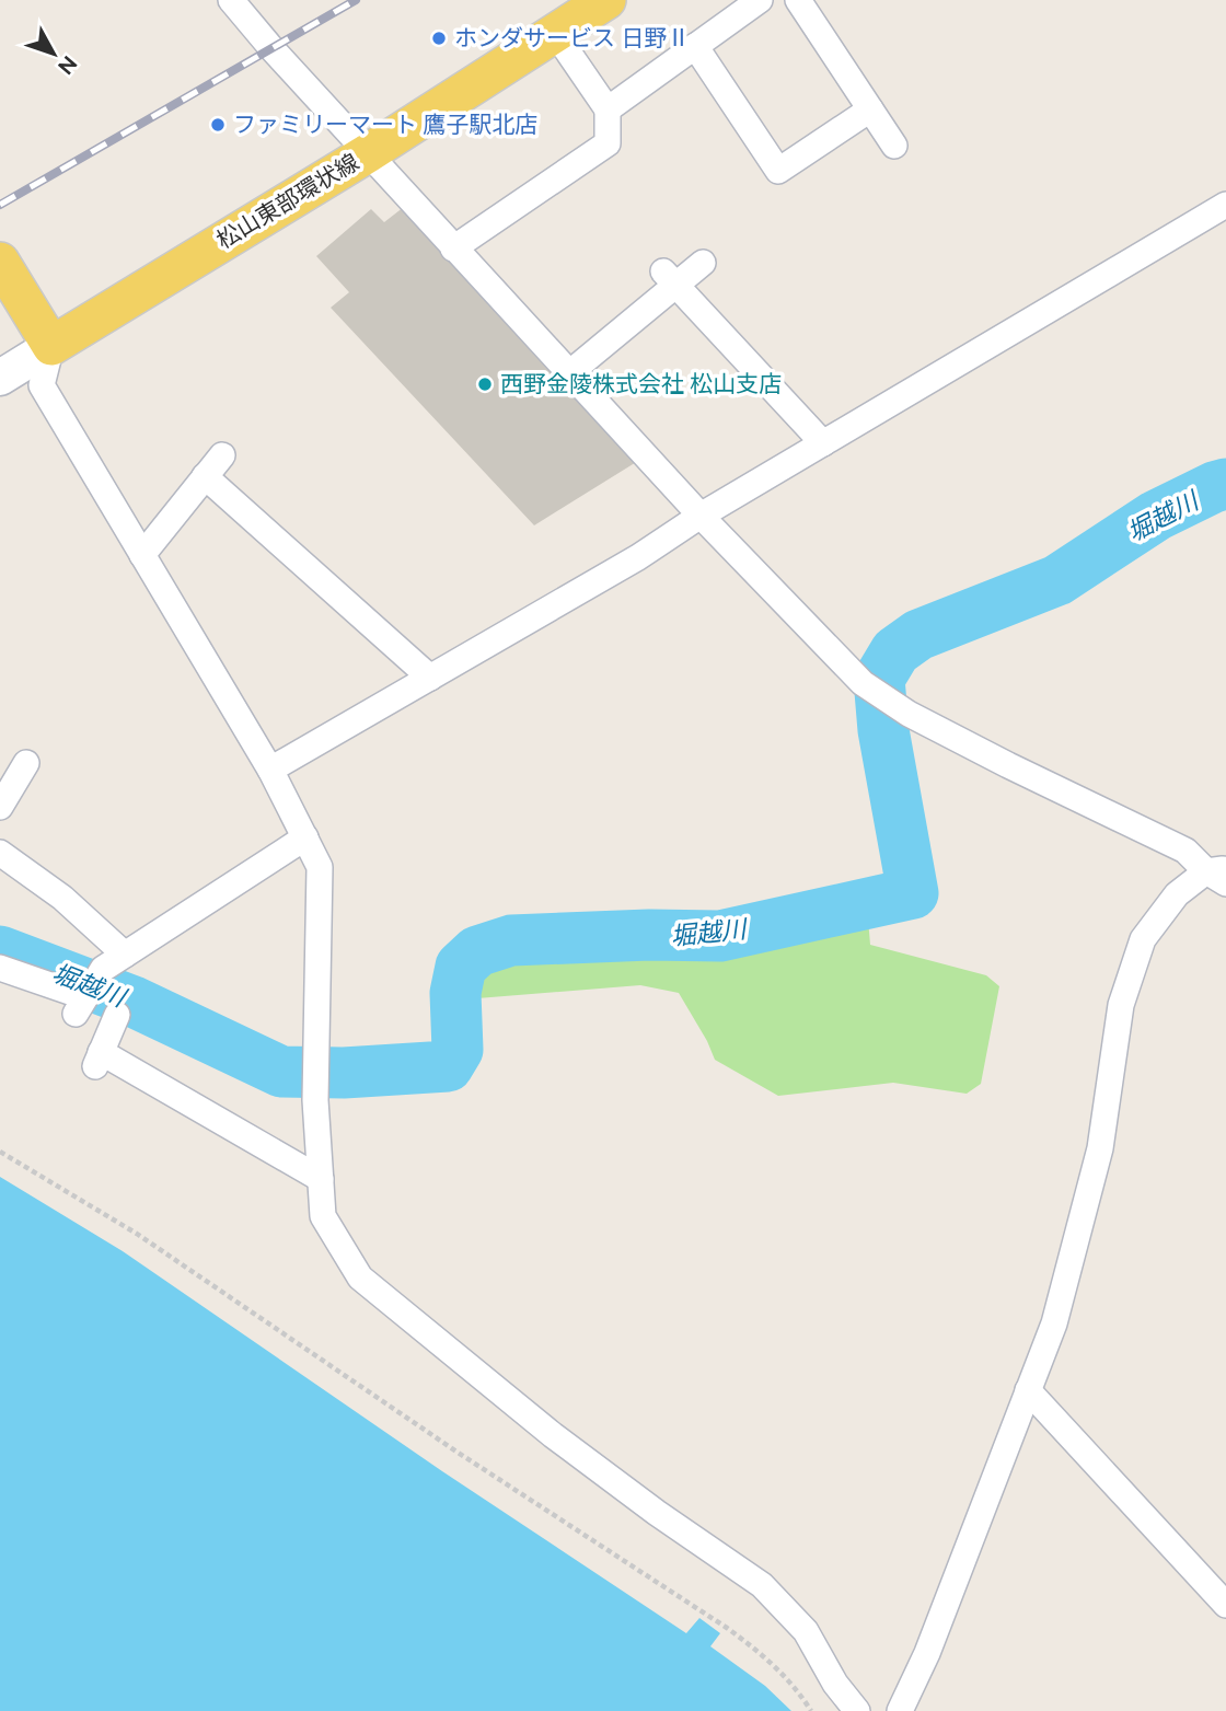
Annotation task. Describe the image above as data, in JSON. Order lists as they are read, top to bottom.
{
  "streets": {
    "main road": ["松山東部環状線"]
  },
  "water": ["堀越川"],
  "places": ["ホンダサービス 日野Ⅱ", "ファミリーマート 鷹子駅北店", "西野金陵株式会社 松山支店"],
  "north": "bottom right"
}
